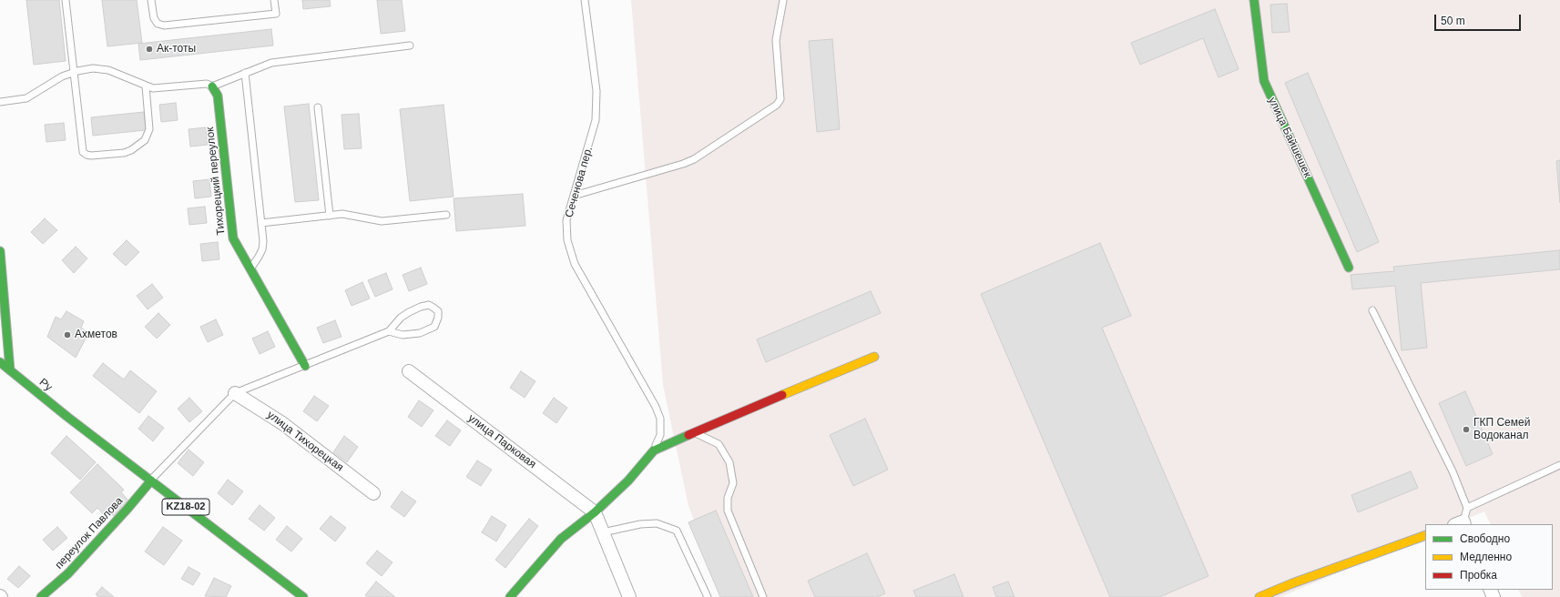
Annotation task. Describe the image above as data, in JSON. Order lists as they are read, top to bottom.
{
  "streets": {
    "main road": [
      "улица Байшешек",
      "Тихорецкий переулок",
      "Ру",
      "KZ18-02",
      "переулок Павлова"
    ],
    "street": ["улица Тихорецкая", "улица Парковая"],
    "lane": ["Сеченова пер."]
  },
  "crossings": [
    ["Ру", "KZ18-02"],
    ["KZ18-02", "переулок Павлова"]
  ],
  "places": ["Ак-тоты", "Ахметов", "ГКП Семей Водоканал"],
  "legend": ["Свободно", "Медленно", "Пробка"],
  "scale_bar": "50 m"
}
